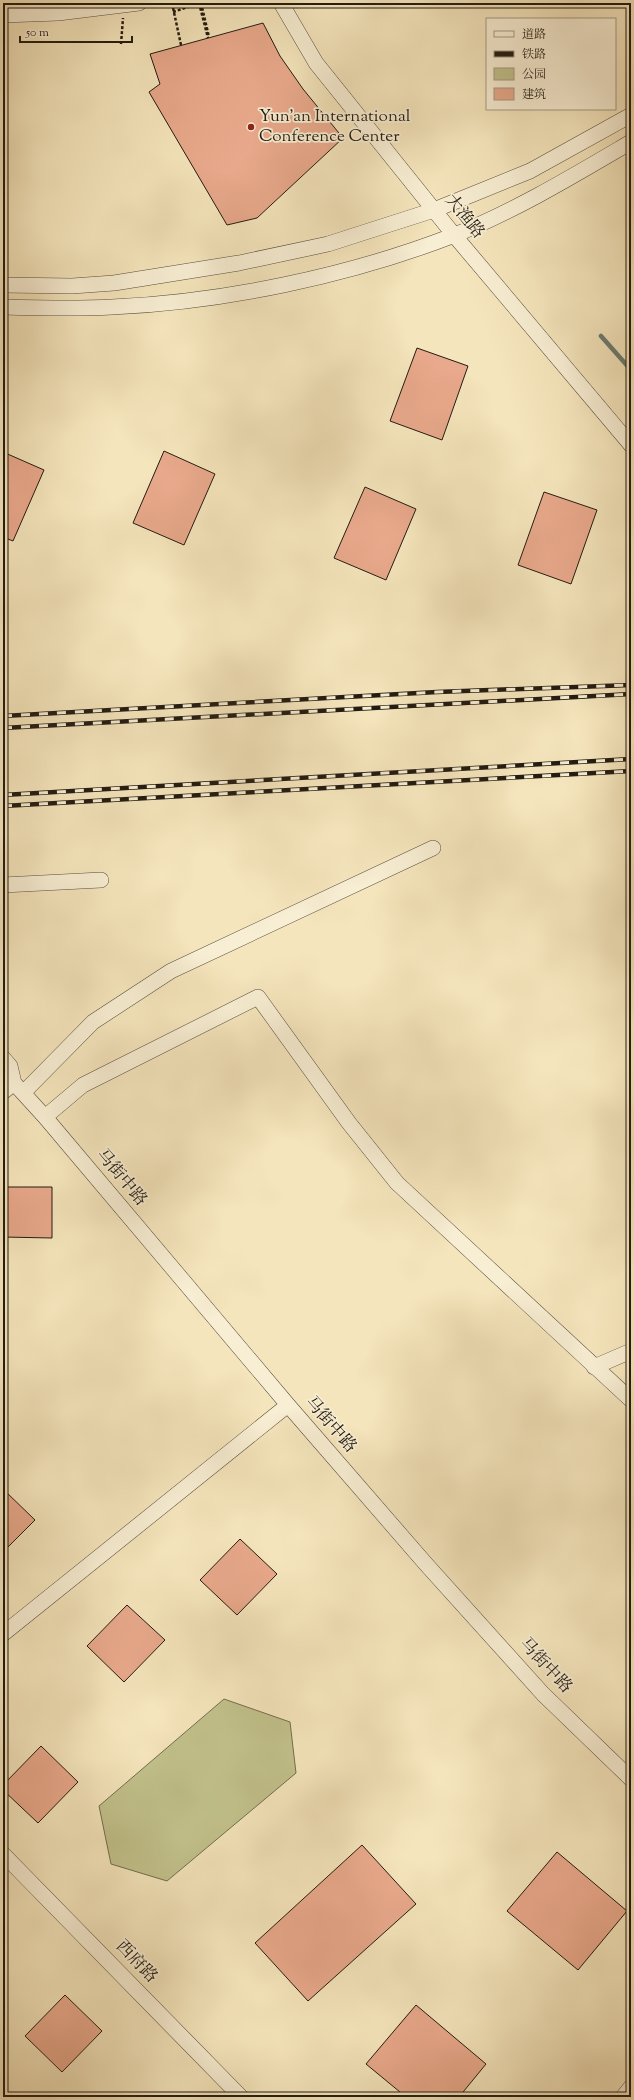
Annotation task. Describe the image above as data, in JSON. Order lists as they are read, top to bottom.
{
  "streets": {
    "street": ["大渔路", "马街中路", "西府路"]
  },
  "places": ["Yun'an International Conference Center"],
  "legend": [
    "道路",
    "铁路",
    "公园",
    "建筑"
  ],
  "scale_bar": "50 m"
}
